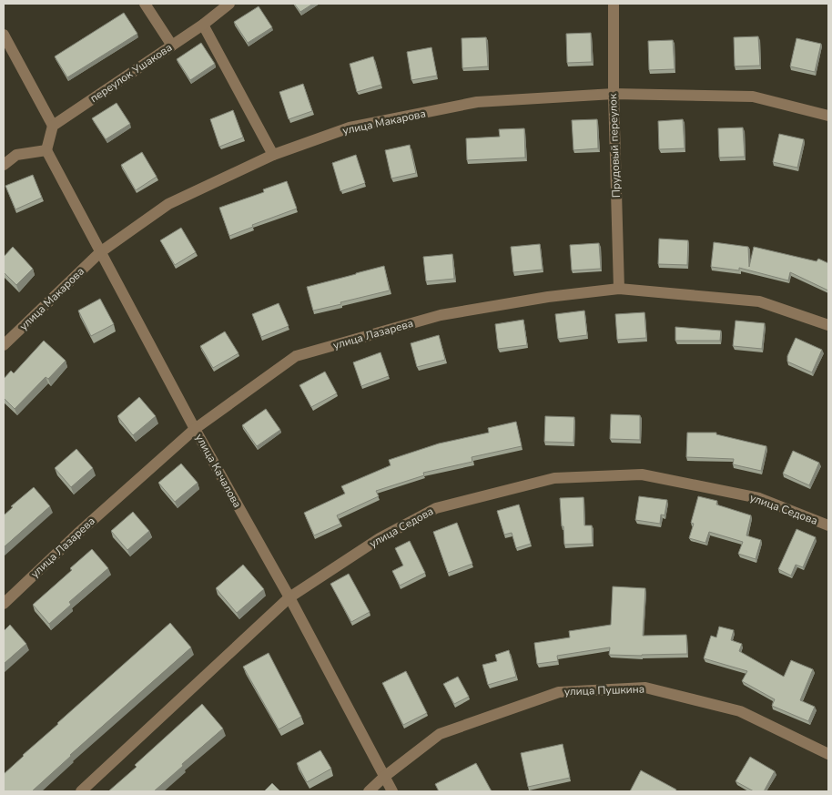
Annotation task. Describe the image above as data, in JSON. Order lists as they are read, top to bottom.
{
  "streets": {
    "street": [
      "переулок Ушакова",
      "улица Макарова",
      "Прудовый переулок",
      "улица Лазарева",
      "улица Качалова",
      "улица Седова",
      "улица Пушкина"
    ]
  },
  "crossings": [
    ["улица Макарова", "Прудовый переулок"],
    ["улица Макарова", "улица Качалова"],
    ["Прудовый переулок", "улица Лазарева"],
    ["улица Лазарева", "улица Качалова"],
    ["улица Качалова", "улица Седова"],
    ["улица Качалова", "улица Пушкина"]
  ]
}
